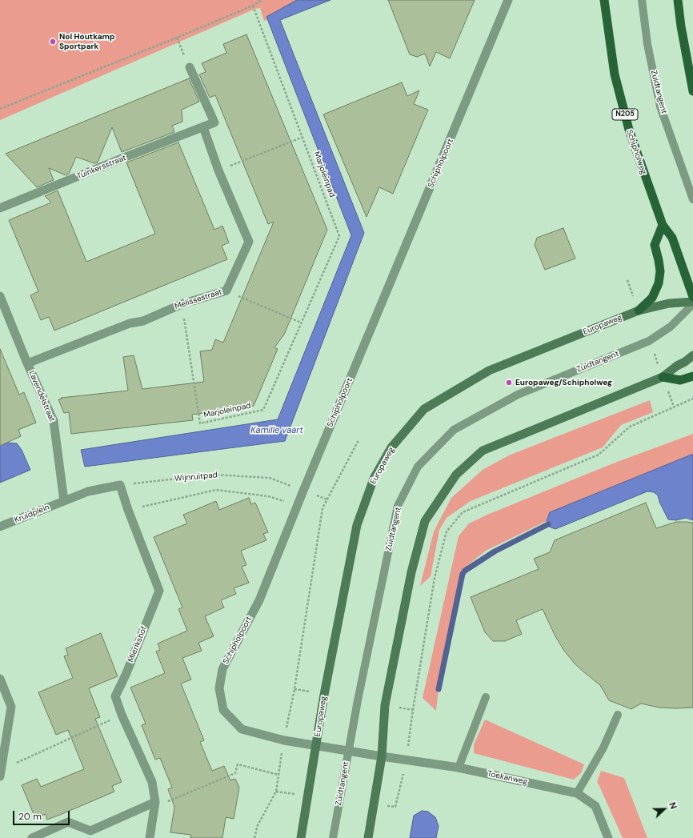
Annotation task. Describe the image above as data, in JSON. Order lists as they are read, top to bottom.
{
  "streets": {
    "main road": ["N205", "Schipholweg", "Europaweg"],
    "street": [
      "Schipholpoort",
      "Tuinkersstraat",
      "Melissestraat",
      "Lavendelstraat",
      "Kruidplein",
      "Mierikshof",
      "Toekanweg"
    ],
    "lane": ["Zuidtangent"],
    "path": ["Marjoleinpad", "Wijnruitpad"]
  },
  "crossings": [
    ["Zuidtangent", "Schipholpoort"],
    ["Zuidtangent", "Europaweg"],
    ["Zuidtangent", "Toekanweg"],
    ["Schipholpoort", "Europaweg"],
    ["Schipholpoort", "Wijnruitpad"],
    ["Schipholpoort", "Toekanweg"],
    ["Tuinkersstraat", "Melissestraat"],
    ["Marjoleinpad", "Melissestraat"],
    ["Melissestraat", "Lavendelstraat"],
    ["Lavendelstraat", "Kruidplein"],
    ["Wijnruitpad", "Mierikshof"]
  ],
  "water": ["Kamille vaart"],
  "places": ["Nol Houtkamp Sportpark", "Europaweg/Schipholweg"],
  "scale_bar": "20 m",
  "north": "right"
}
